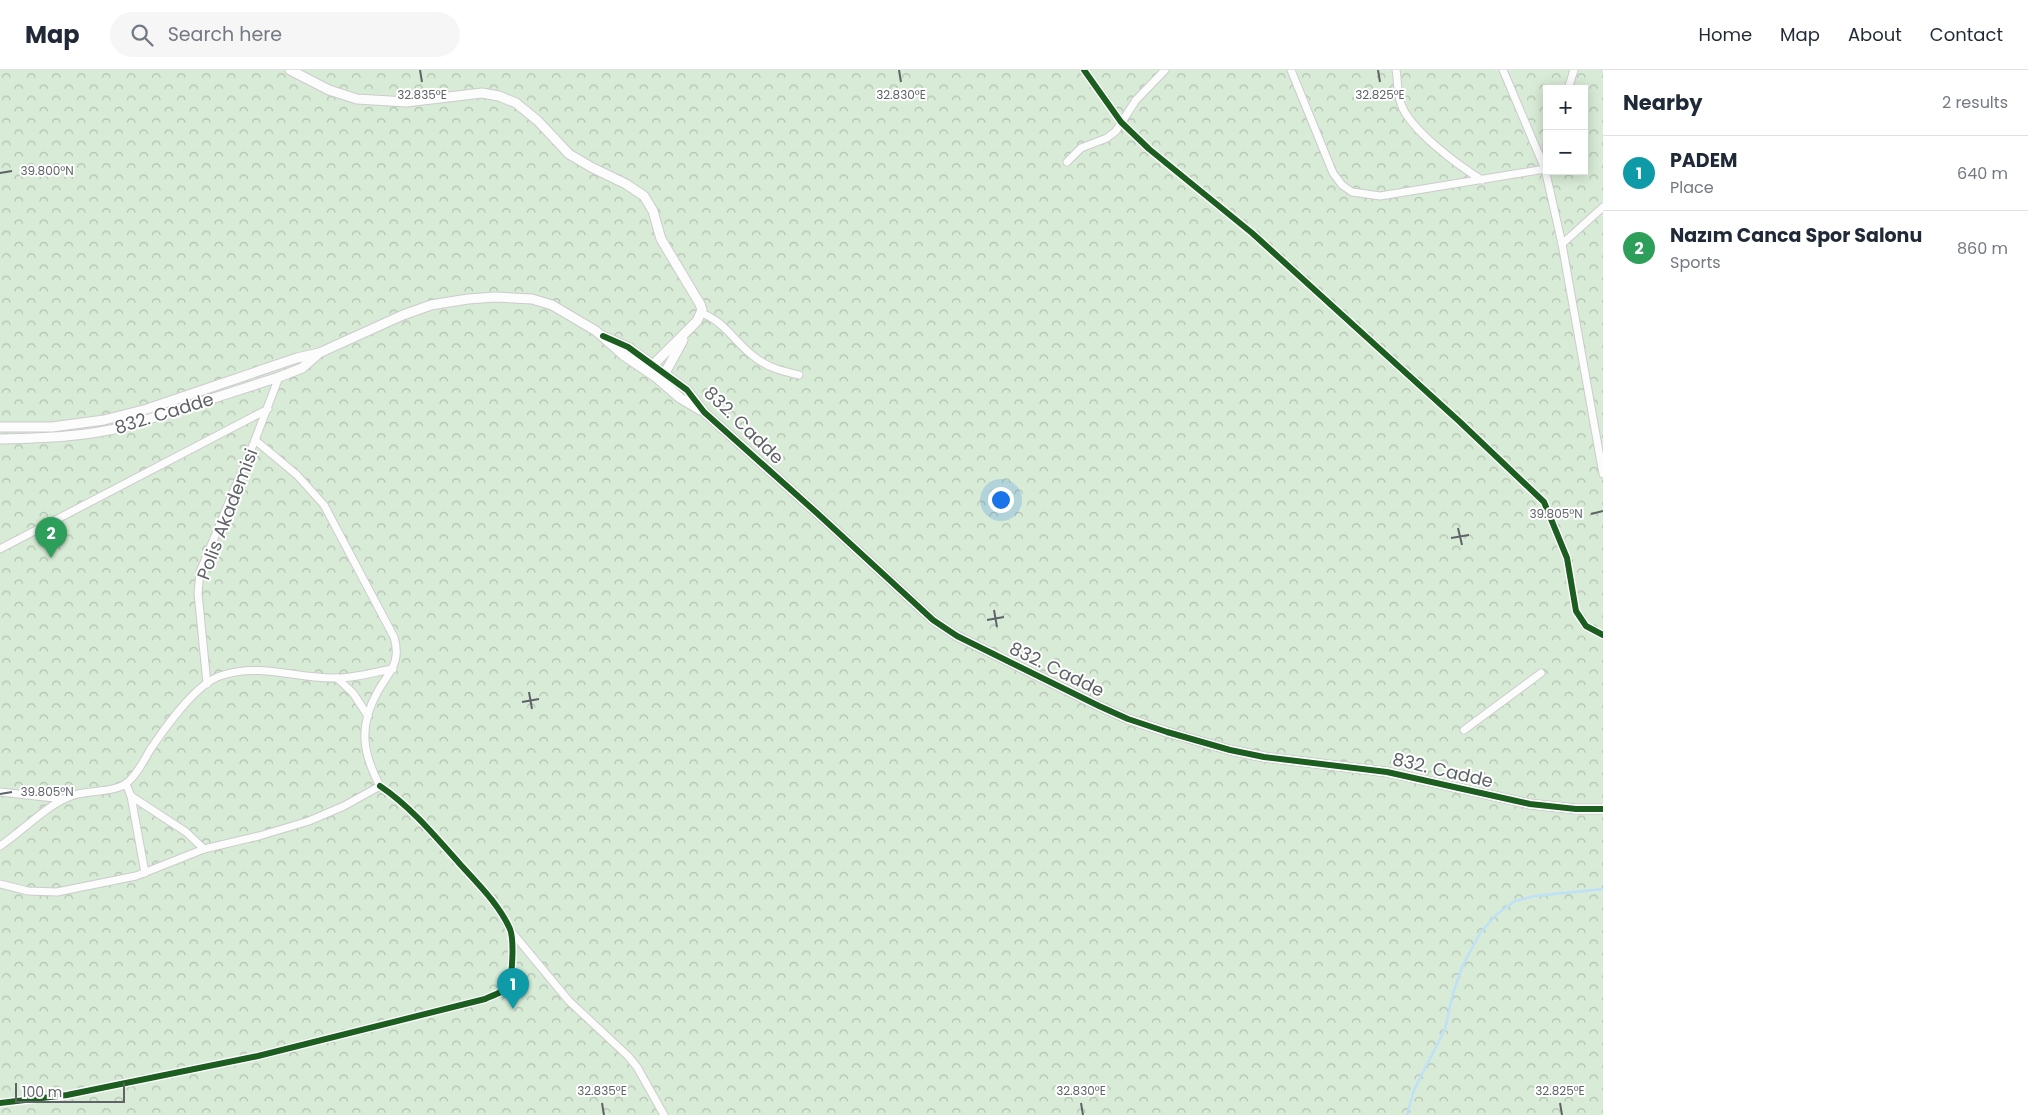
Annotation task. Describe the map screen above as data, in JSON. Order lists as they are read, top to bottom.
{
  "streets": {
    "street": ["832. Cadde", "Polis Akademisi"]
  },
  "crossings": [
    ["832. Cadde", "Polis Akademisi"]
  ],
  "scale_bar": "100 m",
  "page": {
    "header": "Map",
    "search": "Search here",
    "nav": [
      "Home",
      "Map",
      "About",
      "Contact"
    ],
    "heading": ["Nearby", "2 results"],
    "map_buttons": ["+", "−"],
    "list": [
      {
        "mark": "1",
        "name": "PADEM",
        "note": "Place",
        "value": "640 m"
      },
      {
        "mark": "2",
        "name": "Nazım Canca Spor Salonu",
        "note": "Sports",
        "value": "860 m"
      }
    ],
    "pins": ["2", "1"],
    "scale": "100 m"
  },
  "coordinates": [
    "32.835°E",
    "32.830°E",
    "32.825°E",
    "39.800°N",
    "39.805°N"
  ]
}
